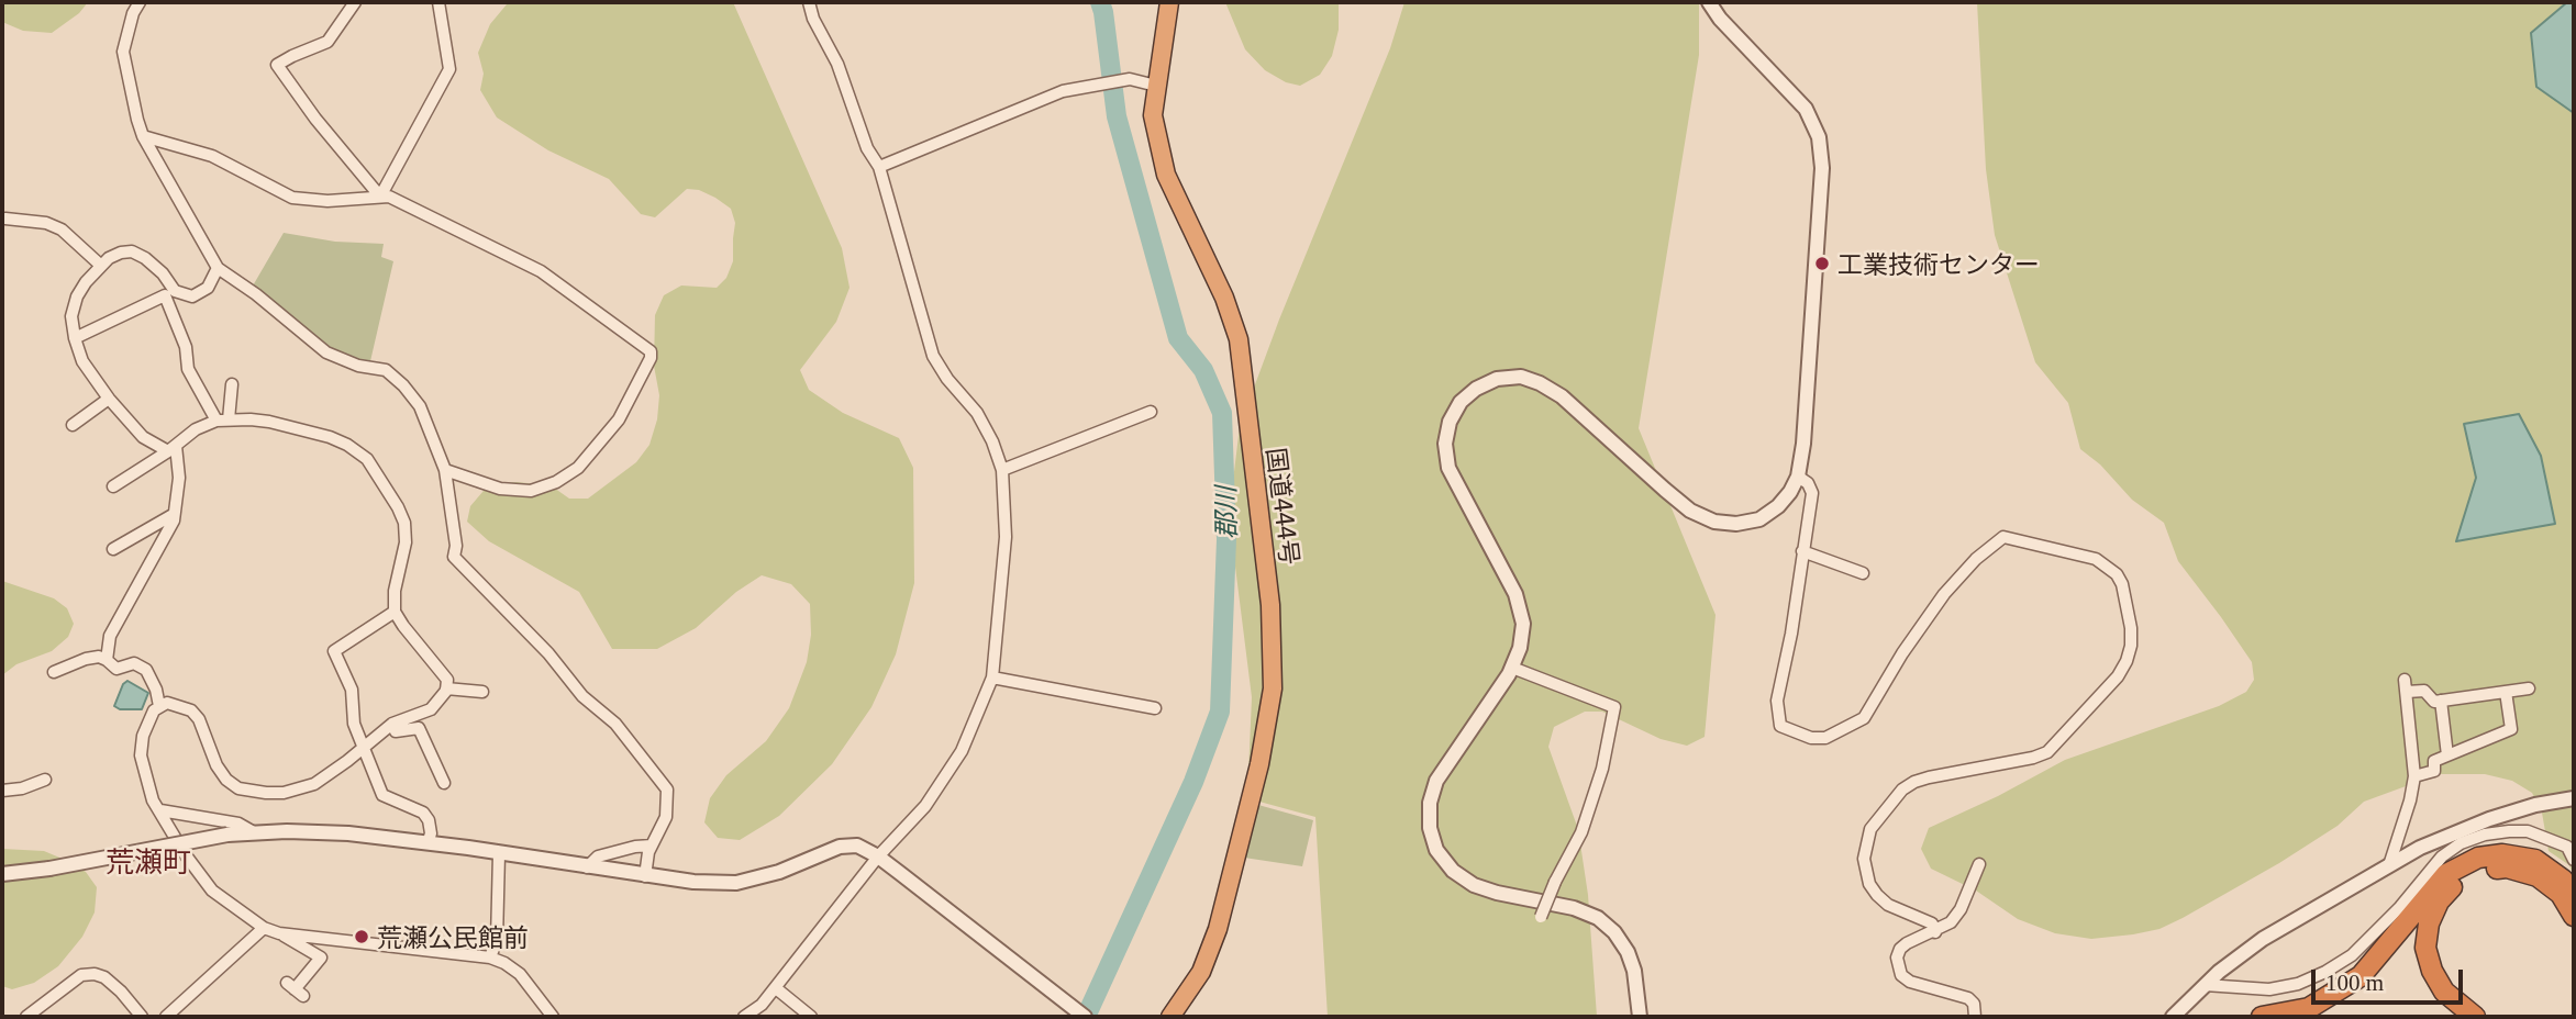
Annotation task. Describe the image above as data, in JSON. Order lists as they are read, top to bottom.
{
  "streets": {
    "highway": ["国道444号"]
  },
  "districts": ["荒瀬町"],
  "water": ["郡川"],
  "places": ["工業技術センター", "荒瀬公民館前"],
  "scale_bar": "100 m"
}
